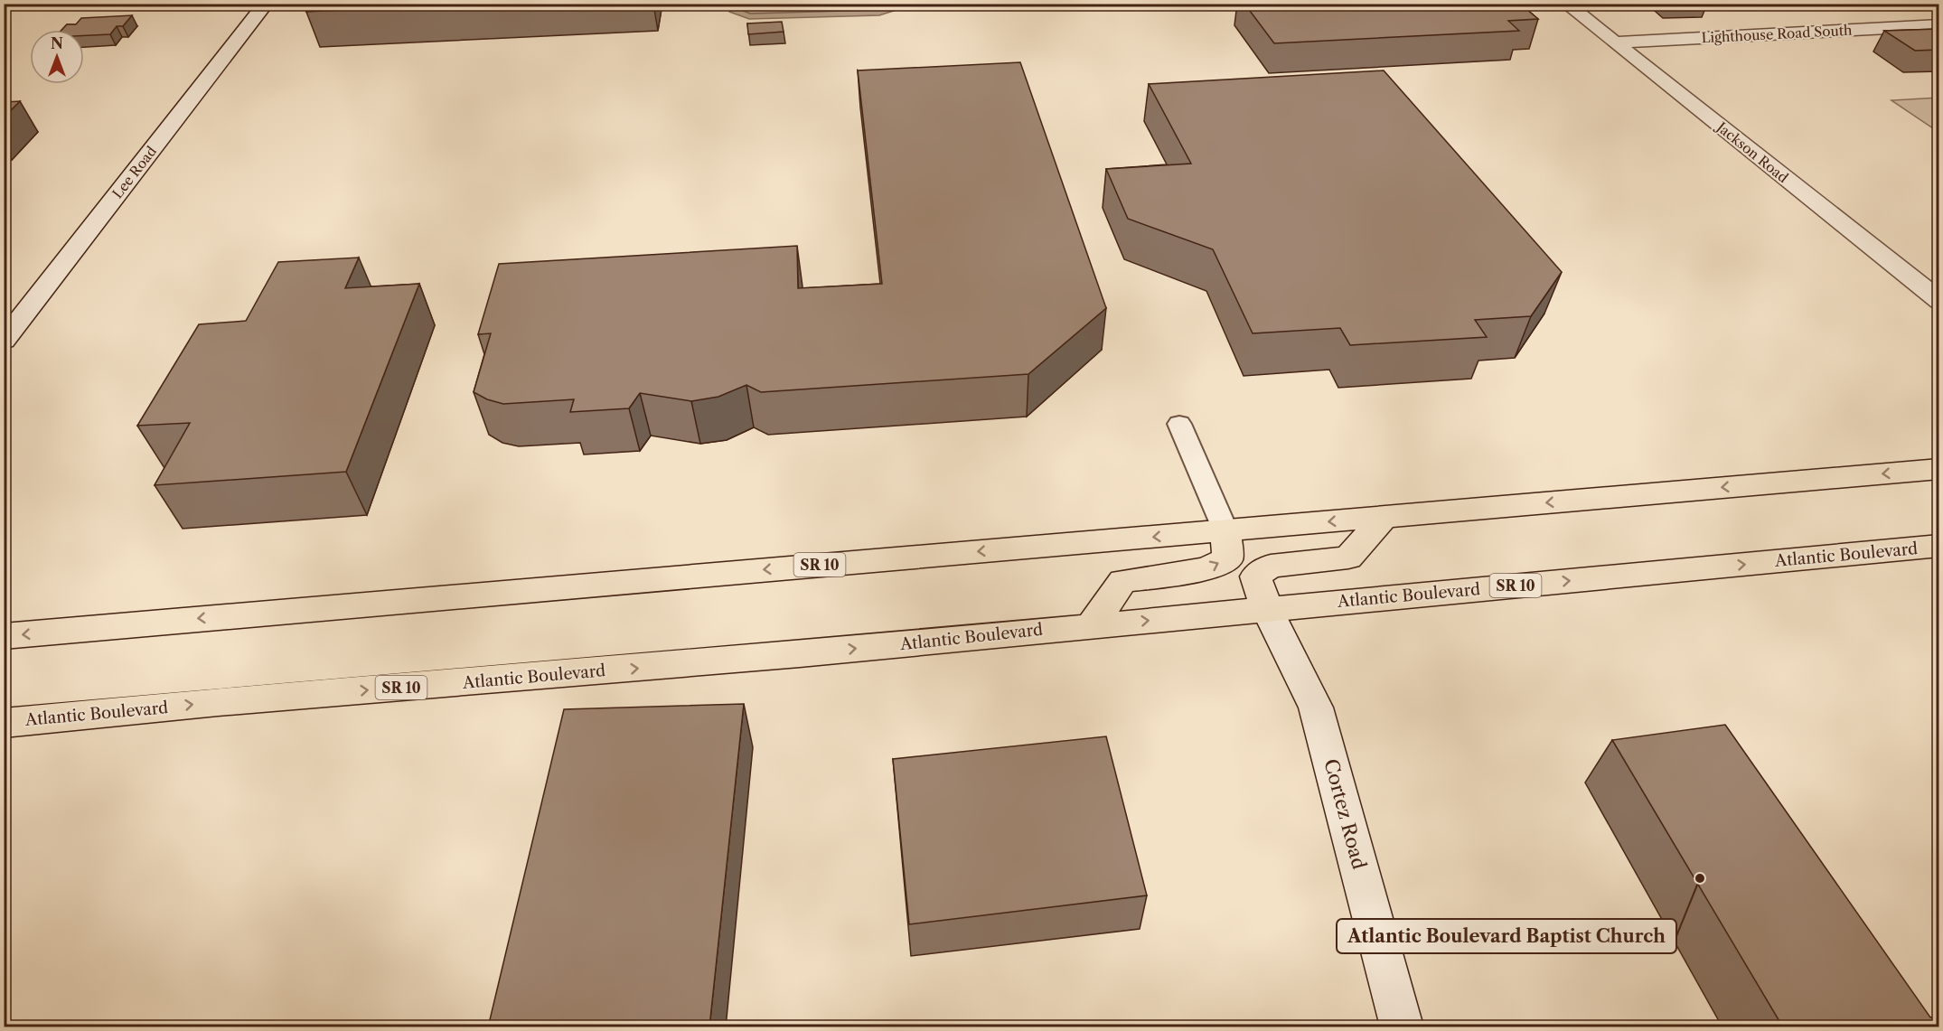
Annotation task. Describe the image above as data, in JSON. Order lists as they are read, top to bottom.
{
  "streets": {
    "highway": ["Atlantic Boulevard", "SR 10"],
    "street": [
      "Lighthouse Road South",
      "Jackson Road",
      "Lee Road",
      "Cortez Road"
    ]
  },
  "crossings": [
    ["Lighthouse Road South", "Jackson Road"],
    ["Atlantic Boulevard", "Cortez Road"]
  ],
  "places": ["Atlantic Boulevard Baptist Church"],
  "north": "top"
}
